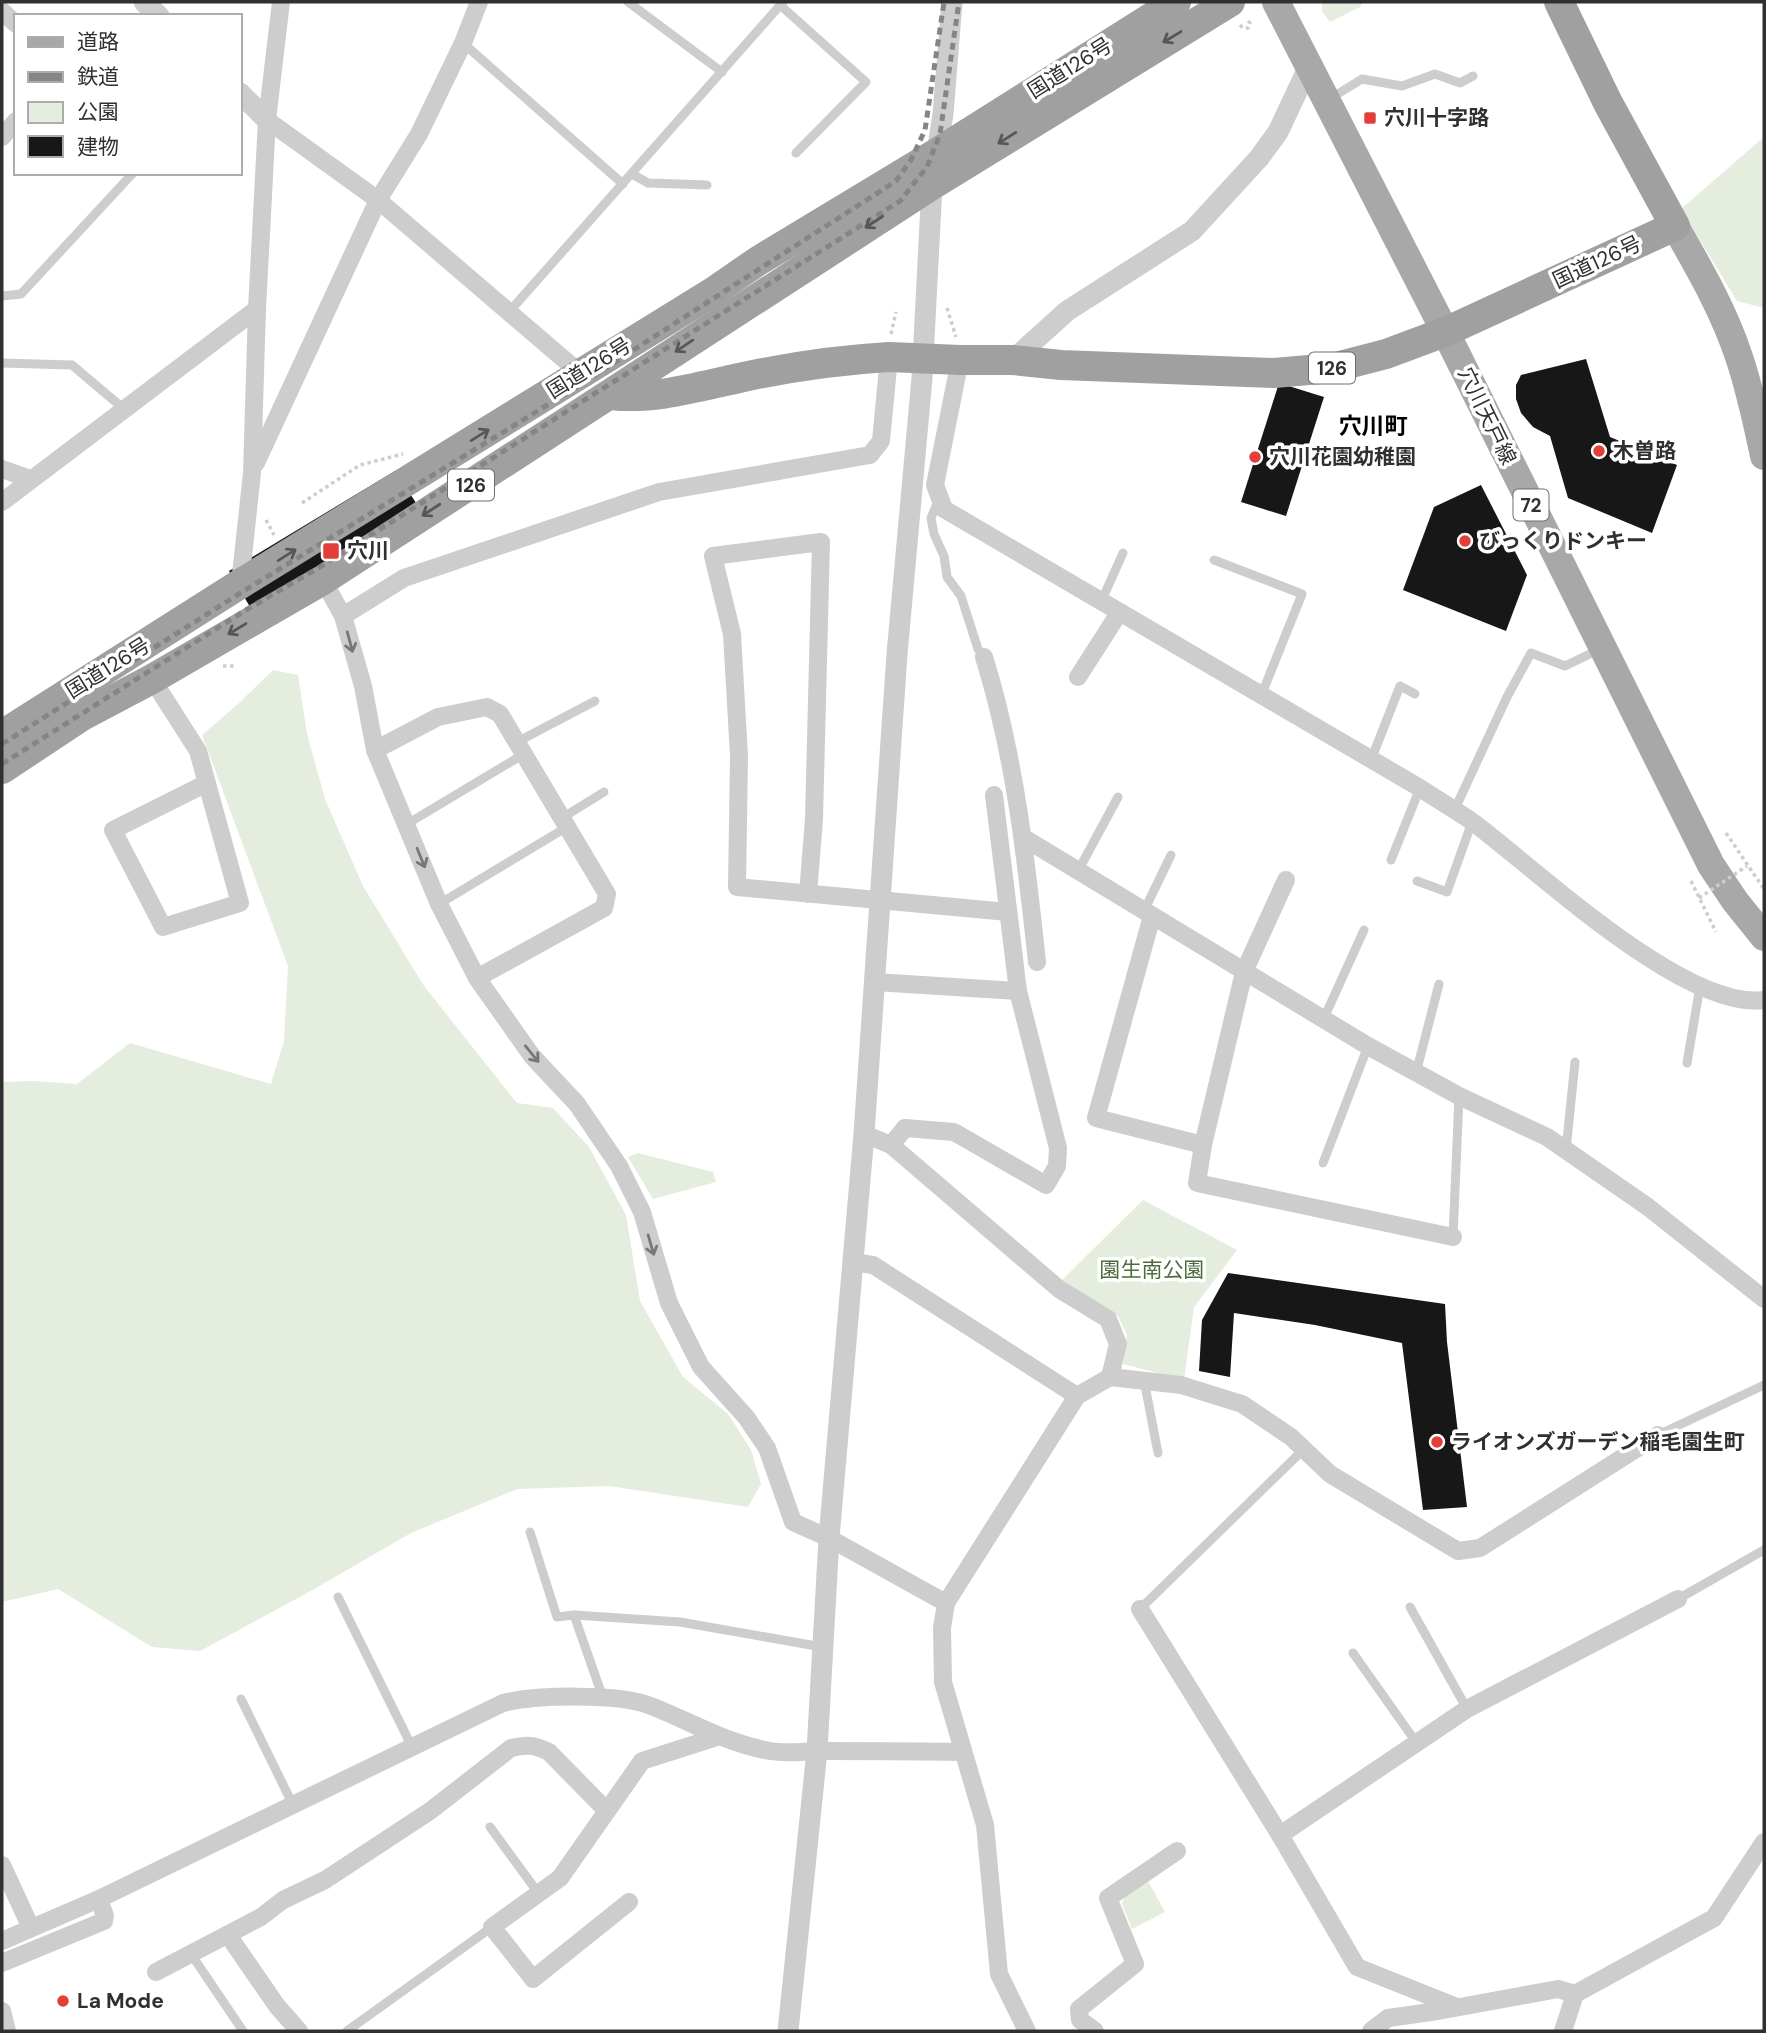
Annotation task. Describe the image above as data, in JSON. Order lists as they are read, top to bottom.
{
  "streets": {
    "highway": ["国道126号", "126"],
    "main road": ["穴川天戸線", "72"]
  },
  "crossings": [
    ["国道126号", "穴川天戸線"]
  ],
  "districts": ["穴川町"],
  "parks": ["園生南公園"],
  "places": {
    "transit": ["穴川十字路", "穴川"],
    "other": [
      "木曽路",
      "穴川花園幼稚園",
      "びっくりドンキー",
      "ライオンズガーデン稲毛園生町",
      "La Mode"
    ]
  },
  "legend": [
    "道路",
    "鉄道",
    "公園",
    "建物"
  ]
}
